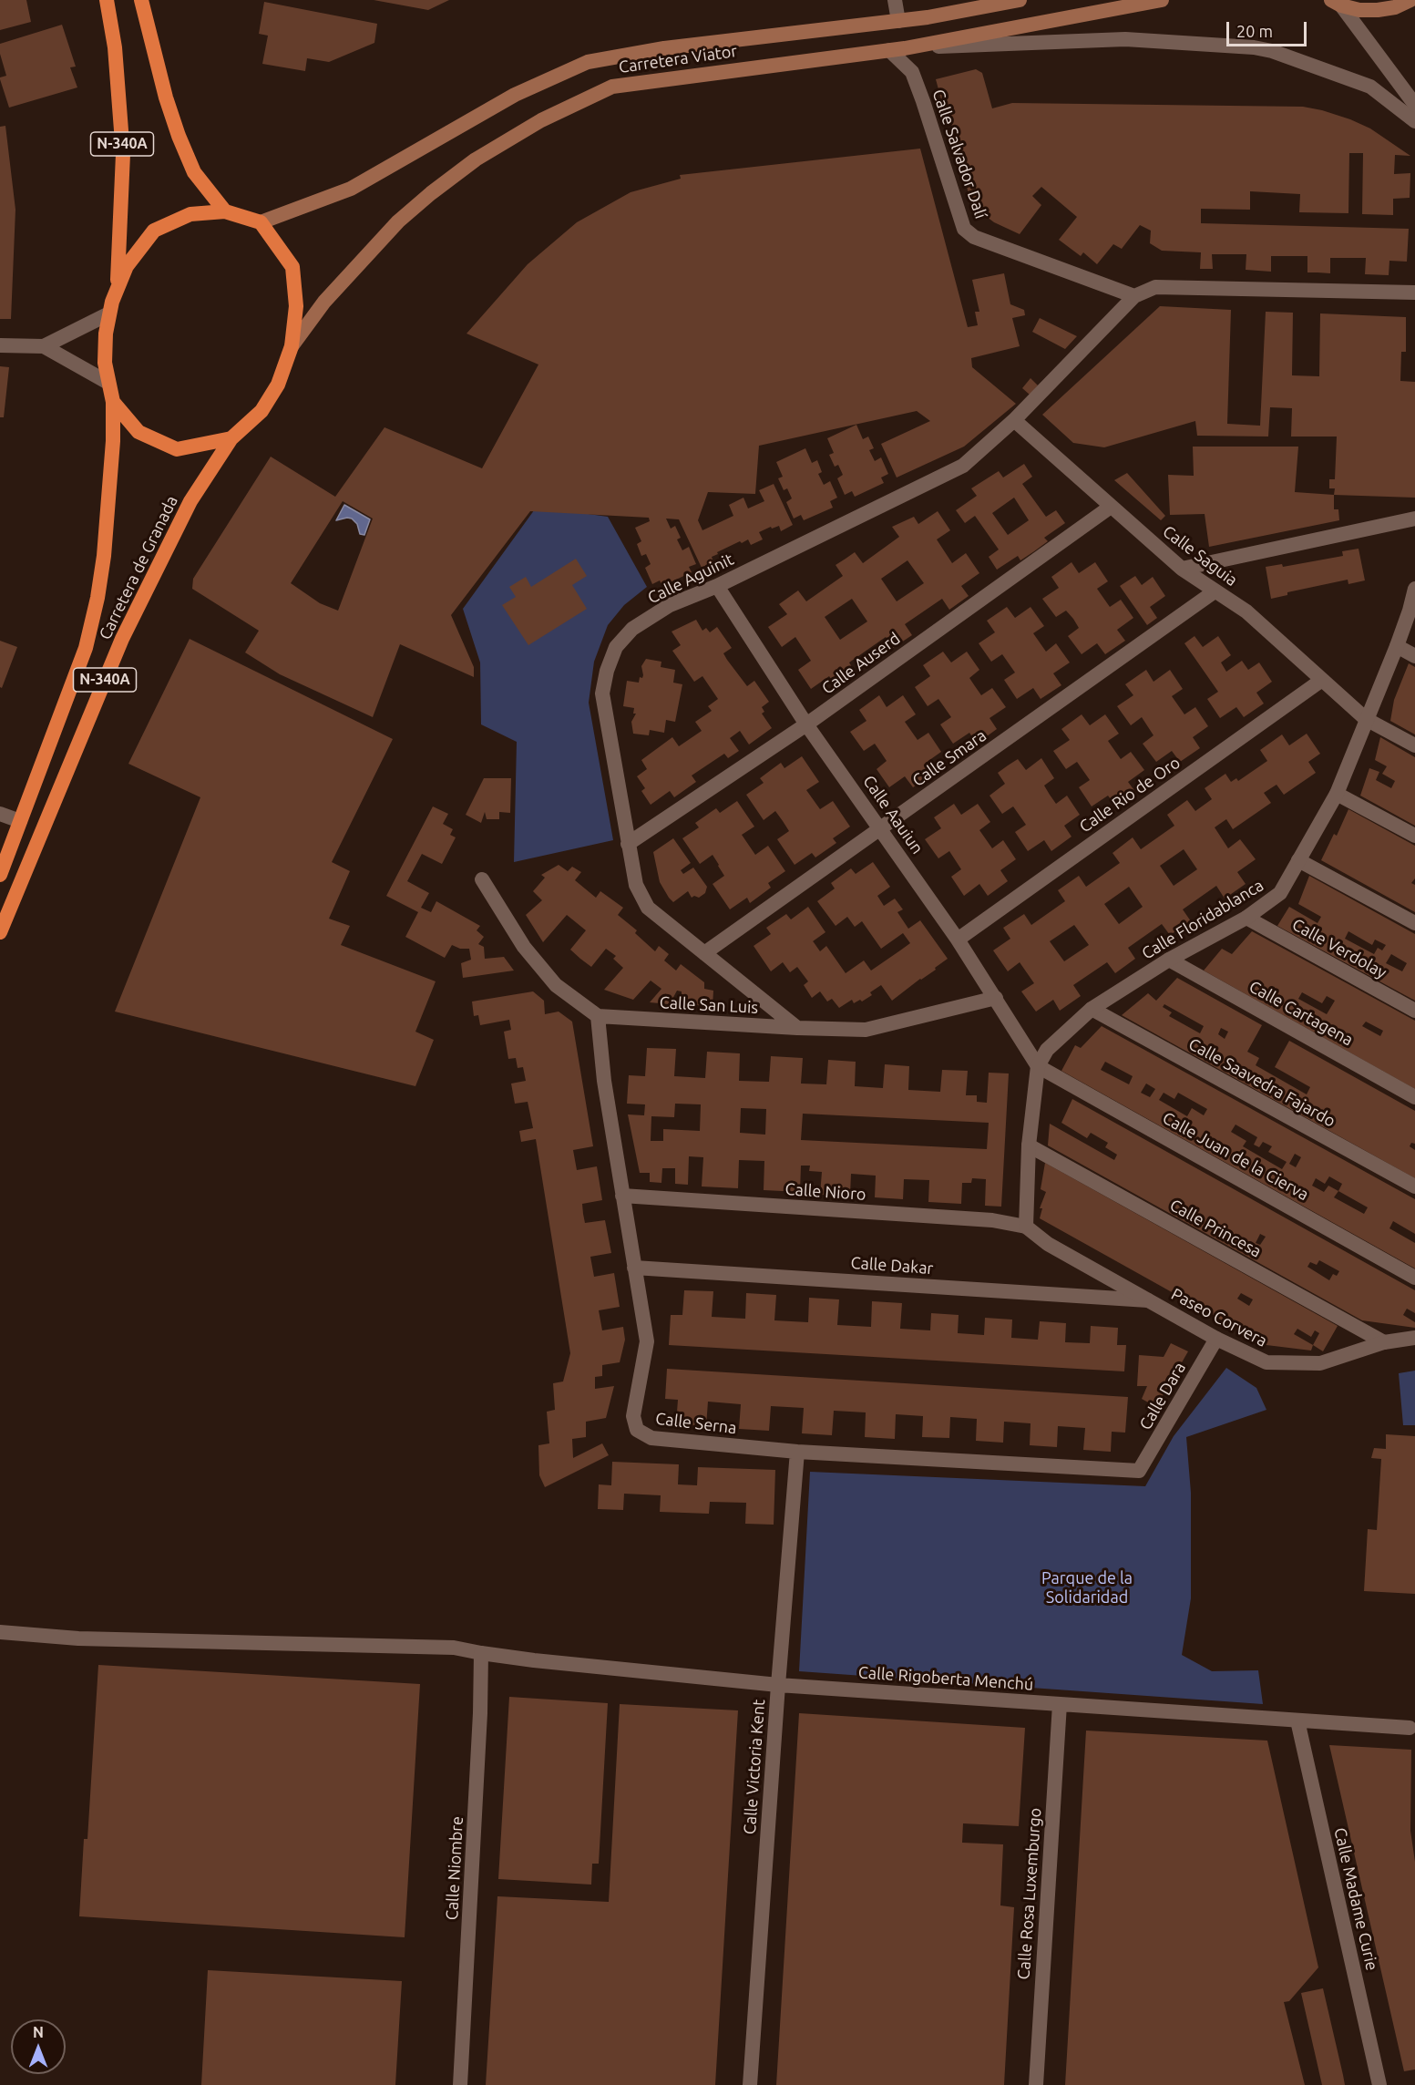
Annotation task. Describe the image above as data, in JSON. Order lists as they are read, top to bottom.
{
  "streets": {
    "highway": ["N-340A", "Carretera de Granada"],
    "main road": ["Carretera Viator"],
    "street": [
      "Calle Salvador Dalí",
      "Calle Saguia",
      "Calle Aguinit",
      "Calle Auserd",
      "Calle Smara",
      "Calle Rio de Oro",
      "Calle Aauiun",
      "Calle Floridablanca",
      "Calle Verdolay",
      "Calle San Luis",
      "Calle Cartagena",
      "Calle Saavedra Fajardo",
      "Calle Juan de la Cierva",
      "Calle Nioro",
      "Calle Princesa",
      "Calle Dakar",
      "Paseo Corvera",
      "Calle Dara",
      "Calle Serna",
      "Calle Rigoberta Menchú",
      "Calle Victoria Kent",
      "Calle Niombre",
      "Calle Rosa Luxemburgo",
      "Calle Madame Curie"
    ]
  },
  "crossings": [
    ["Carretera Viator", "N-340A"],
    ["Carretera Viator", "Calle Salvador Dalí"],
    ["N-340A", "Carretera de Granada"],
    ["Calle Saguia", "Calle Aguinit"],
    ["Calle Saguia", "Calle Auserd"],
    ["Calle Saguia", "Calle Smara"],
    ["Calle Saguia", "Calle Rio de Oro"],
    ["Calle Saguia", "Calle Floridablanca"],
    ["Calle Aguinit", "Calle Auserd"],
    ["Calle Aguinit", "Calle Smara"],
    ["Calle Aguinit", "Calle Aauiun"],
    ["Calle Aguinit", "Calle San Luis"],
    ["Calle Auserd", "Calle Aauiun"],
    ["Calle Smara", "Calle Aauiun"],
    ["Calle Rio de Oro", "Calle Aauiun"],
    ["Calle Aauiun", "Calle Floridablanca"],
    ["Calle Aauiun", "Calle San Luis"],
    ["Calle Aauiun", "Calle Juan de la Cierva"],
    ["Calle Floridablanca", "Calle Verdolay"],
    ["Calle Floridablanca", "Calle Cartagena"],
    ["Calle Floridablanca", "Calle Saavedra Fajardo"],
    ["Calle Floridablanca", "Calle Juan de la Cierva"],
    ["Calle Floridablanca", "Calle Nioro"],
    ["Calle Floridablanca", "Calle Princesa"],
    ["Calle Floridablanca", "Paseo Corvera"],
    ["Calle San Luis", "Calle Serna"],
    ["Calle Nioro", "Paseo Corvera"],
    ["Calle Nioro", "Calle Serna"],
    ["Calle Princesa", "Paseo Corvera"],
    ["Calle Dakar", "Paseo Corvera"],
    ["Calle Dakar", "Calle Serna"],
    ["Paseo Corvera", "Calle Dara"],
    ["Calle Dara", "Calle Serna"],
    ["Calle Serna", "Calle Victoria Kent"],
    ["Calle Rigoberta Menchú", "Calle Victoria Kent"],
    ["Calle Rigoberta Menchú", "Calle Niombre"],
    ["Calle Rigoberta Menchú", "Calle Rosa Luxemburgo"],
    ["Calle Rigoberta Menchú", "Calle Madame Curie"]
  ],
  "parks": ["Parque de la Solidaridad"],
  "scale_bar": "20 m",
  "north": "top"
}
